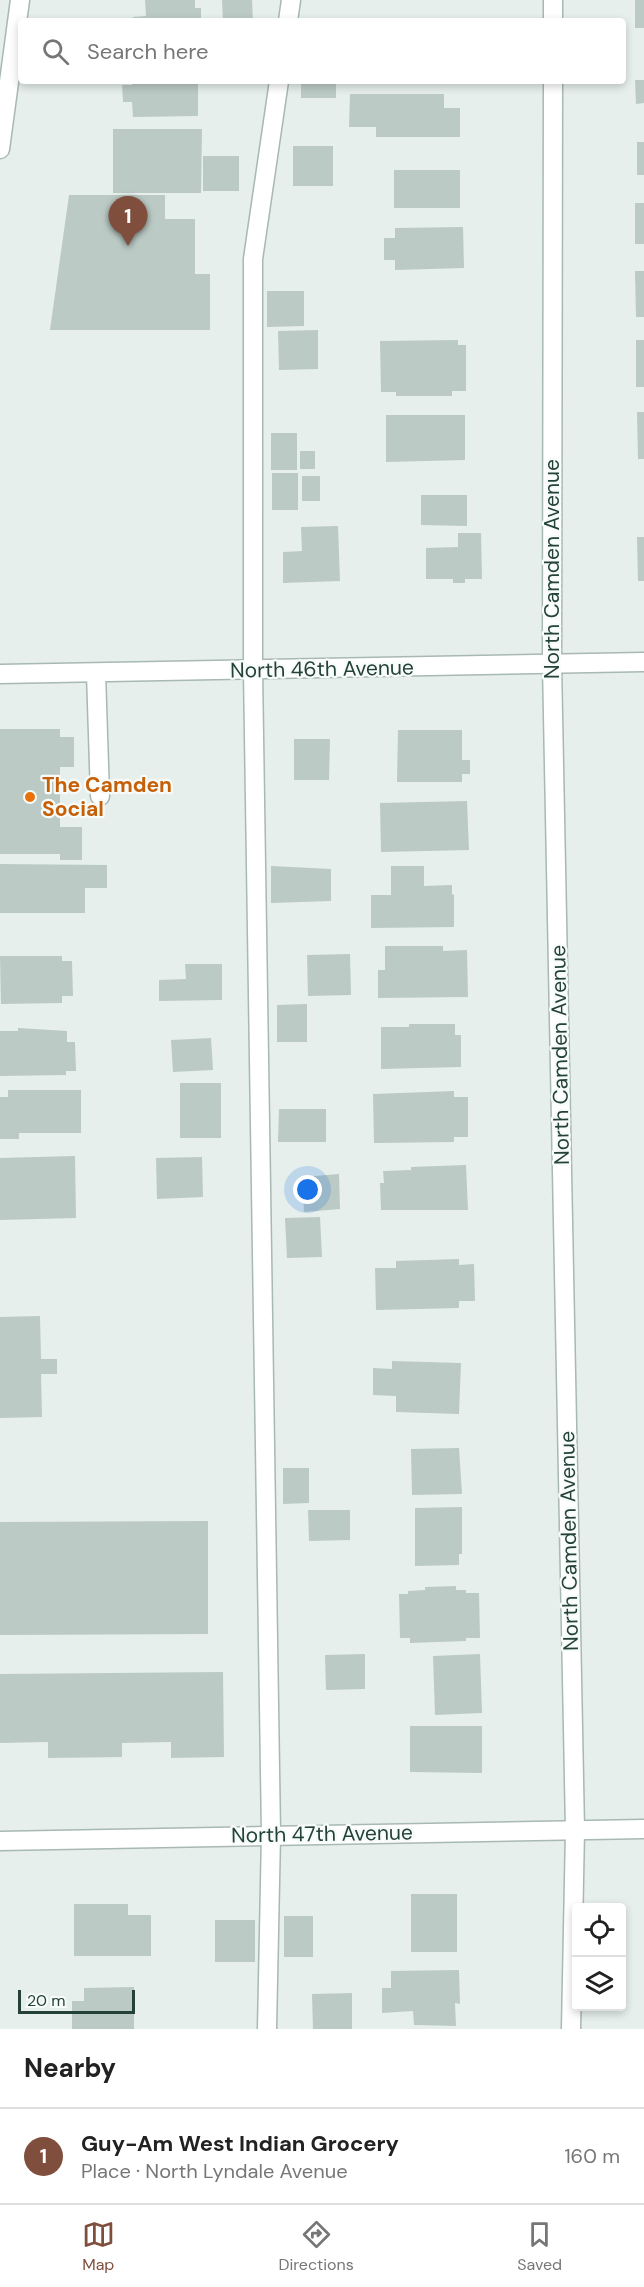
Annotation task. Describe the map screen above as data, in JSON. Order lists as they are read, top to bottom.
{
  "streets": {
    "street": ["North Camden Avenue", "North 46th Avenue", "North 47th Avenue"]
  },
  "crossings": [
    ["North Camden Avenue", "North 46th Avenue"],
    ["North Camden Avenue", "North 47th Avenue"]
  ],
  "places": ["The Camden Social"],
  "scale_bar": "20 m",
  "page": {
    "search": "Search here",
    "pins": "1",
    "scale": "20 m",
    "heading": "Nearby",
    "list": [
      {
        "mark": "1",
        "name": "Guy-Am West Indian Grocery",
        "note": "Place · North Lyndale Avenue",
        "value": "160 m"
      }
    ],
    "nav": ["Map", "Directions", "Saved"]
  }
}
